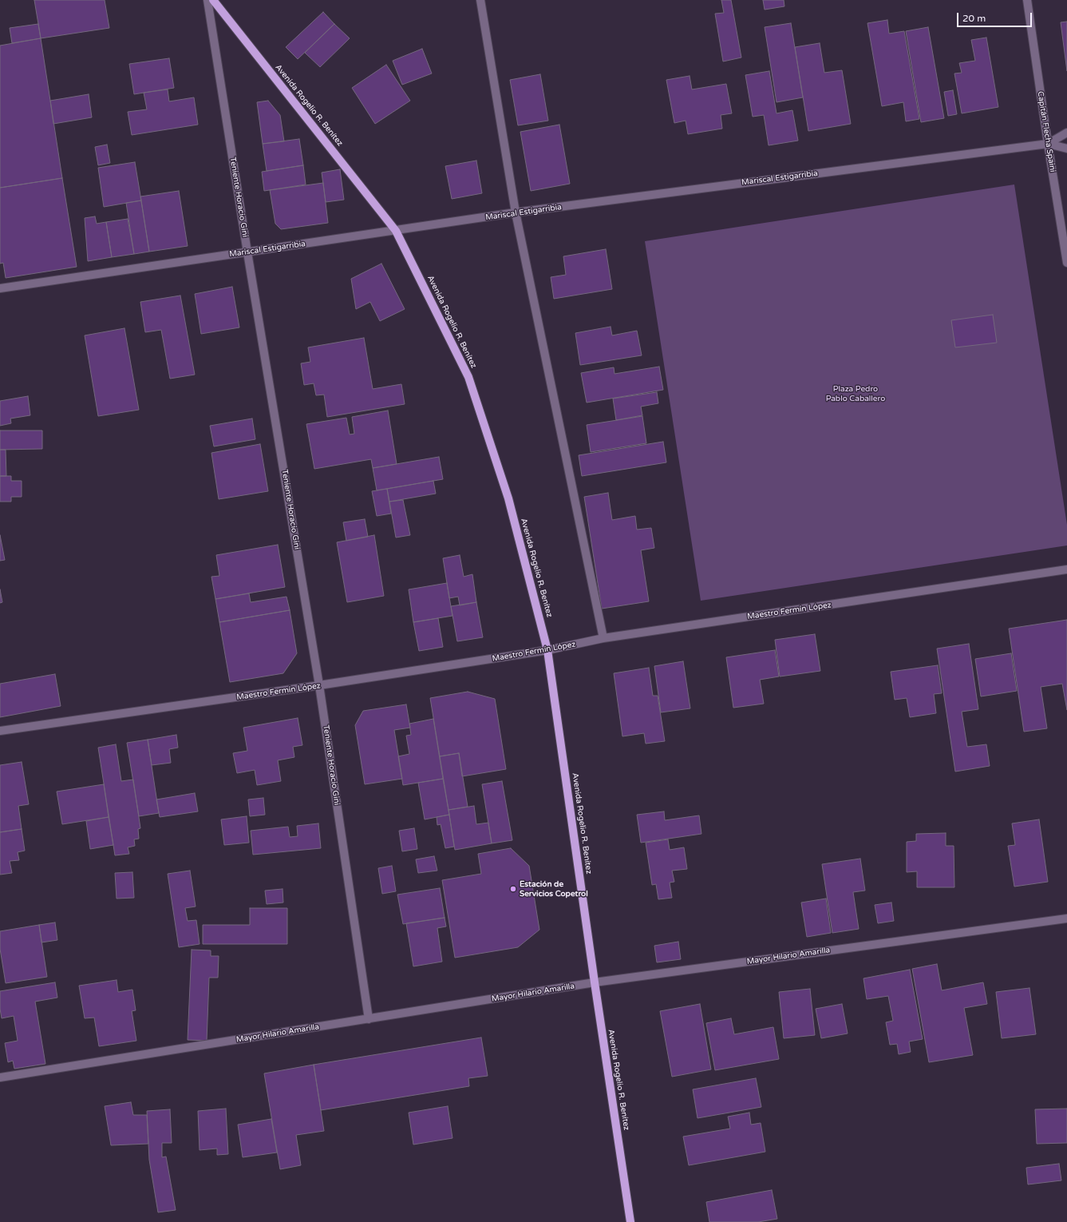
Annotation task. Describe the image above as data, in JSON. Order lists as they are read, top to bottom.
{
  "streets": {
    "main road": ["Avenida Rogelio R. Benítez"],
    "street": [
      "Capitán Flecha Spaini",
      "Mariscal Estigarribia",
      "Teniente Horacio Gini",
      "Maestro Fermín López",
      "Mayor Hilario Amarilla"
    ]
  },
  "crossings": [
    ["Avenida Rogelio R. Benítez", "Mariscal Estigarribia"],
    ["Avenida Rogelio R. Benítez", "Maestro Fermín López"],
    ["Avenida Rogelio R. Benítez", "Mayor Hilario Amarilla"],
    ["Capitán Flecha Spaini", "Mariscal Estigarribia"],
    ["Mariscal Estigarribia", "Teniente Horacio Gini"],
    ["Teniente Horacio Gini", "Maestro Fermín López"],
    ["Teniente Horacio Gini", "Mayor Hilario Amarilla"]
  ],
  "parks": ["Plaza Pedro Pablo Caballero"],
  "places": ["Estación de Servicios Copetrol"],
  "scale_bar": "20 m"
}
